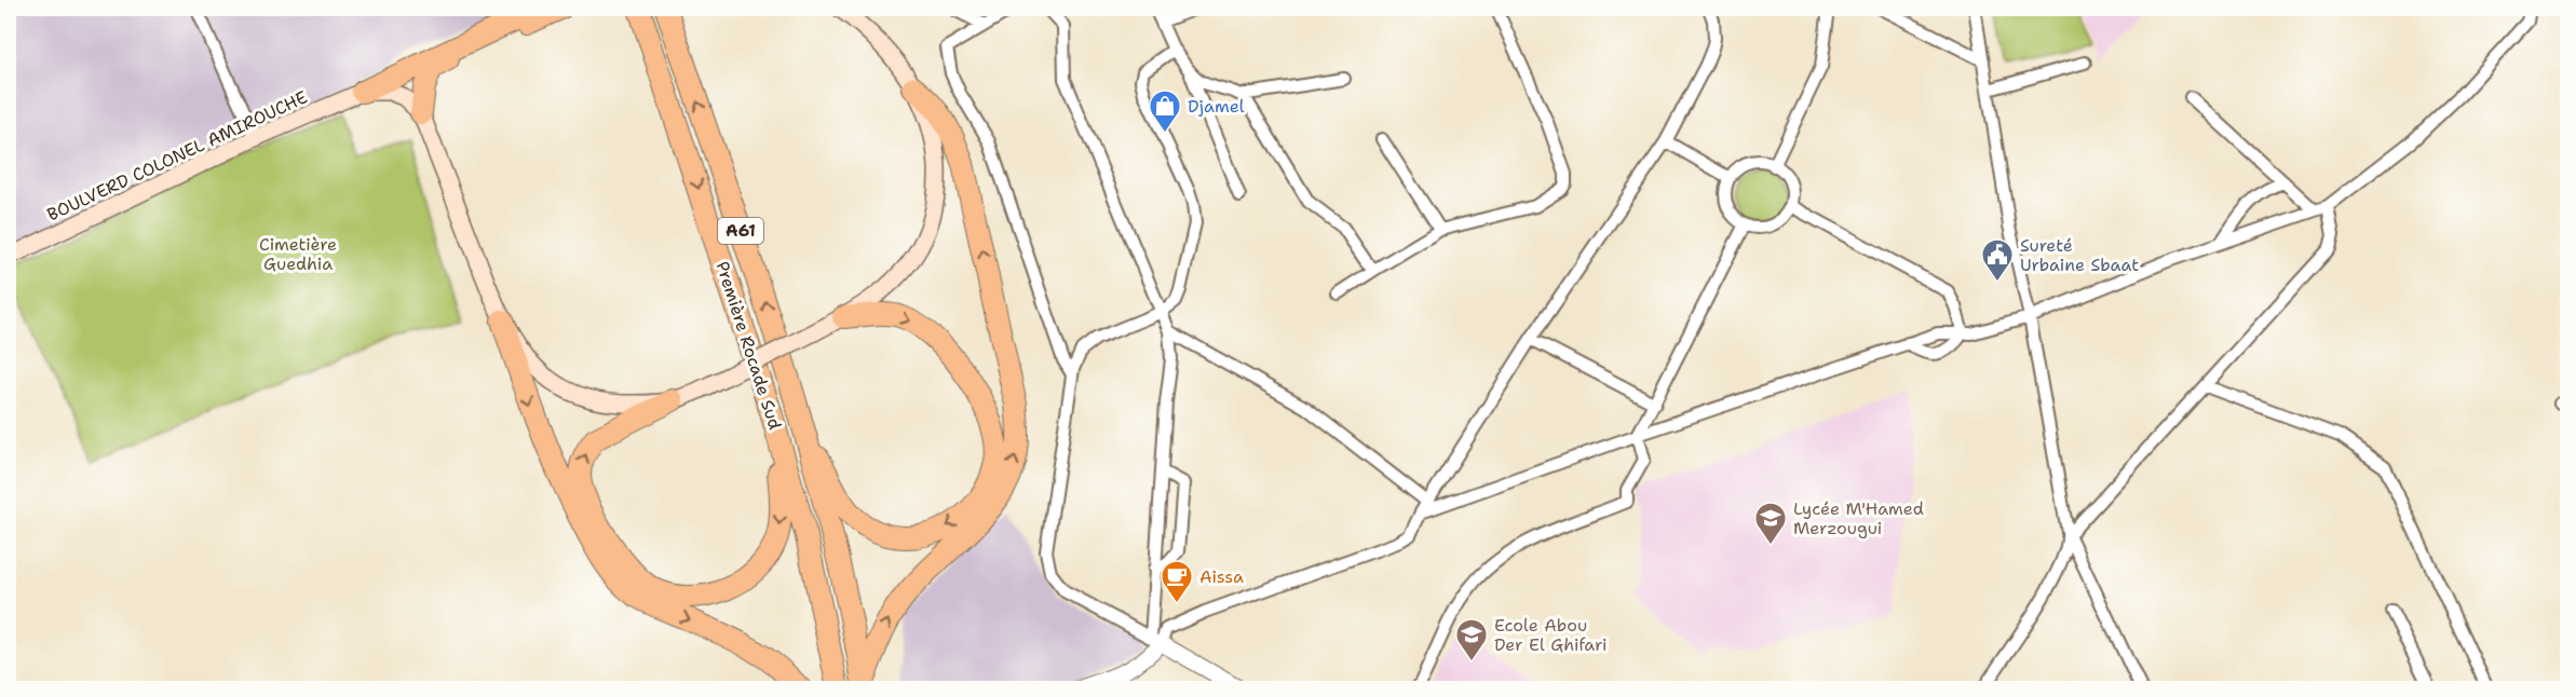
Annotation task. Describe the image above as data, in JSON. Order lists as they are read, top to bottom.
{
  "streets": {
    "highway": ["A61", "Première Rocade Sud"],
    "main road": ["BOULVERD COLONEL AMIROUCHE"]
  },
  "parks": ["Cimetière Guedhia"],
  "places": {
    "shop": ["Djamel"],
    "public building": ["Sureté Urbaine Sbaat"],
    "school or university": ["Lycée M'Hamed Merzougui", "Ecole Abou Der El Ghifari"],
    "cafe": ["Aissa"]
  }
}
